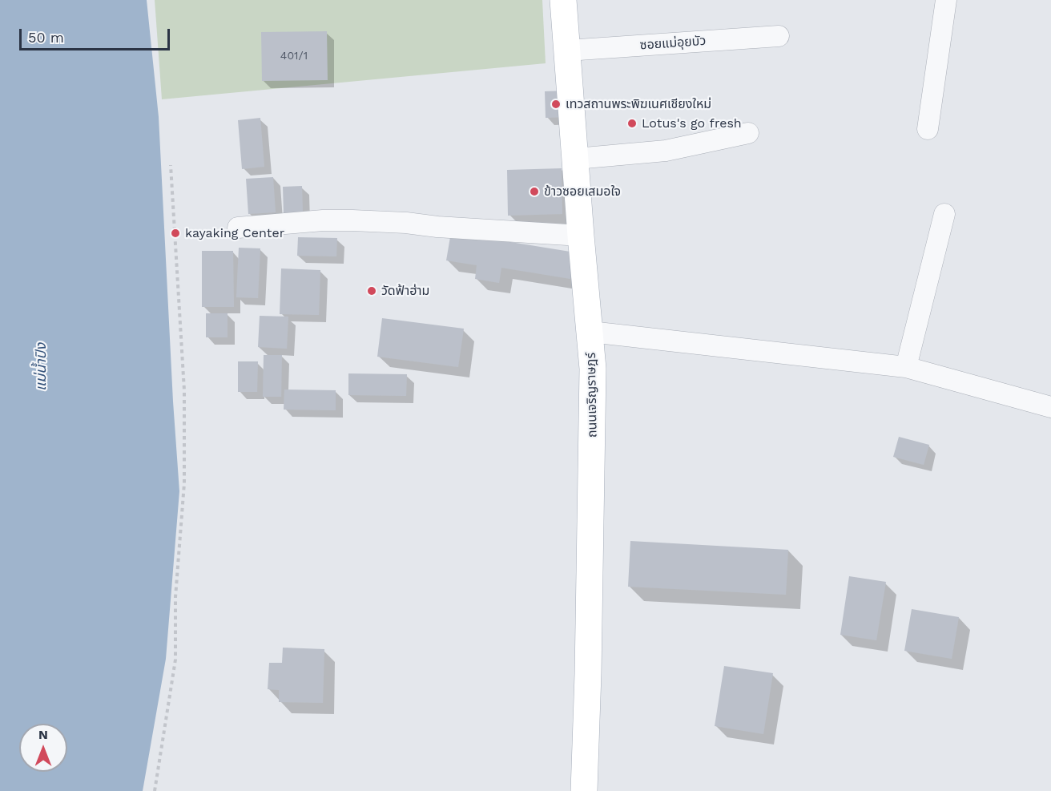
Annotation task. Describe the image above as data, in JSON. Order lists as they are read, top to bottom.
{
  "streets": {
    "main road": ["ถนนเจริญราษฎร์"],
    "street": ["ซอยแม่อุยบัว"]
  },
  "crossings": [
    ["ซอยแม่อุยบัว", "ถนนเจริญราษฎร์"]
  ],
  "water": ["แม่น้ำปิง"],
  "places": [
    "เทวสถานพระพิฆเนศเชียงใหม่",
    "Lotus's go fresh",
    "ข้าวซอยเสมอใจ",
    "kayaking Center",
    "วัดฟ้าฮ่าม"
  ],
  "house_numbers": ["401/1"],
  "scale_bar": "50 m",
  "north": "top"
}
